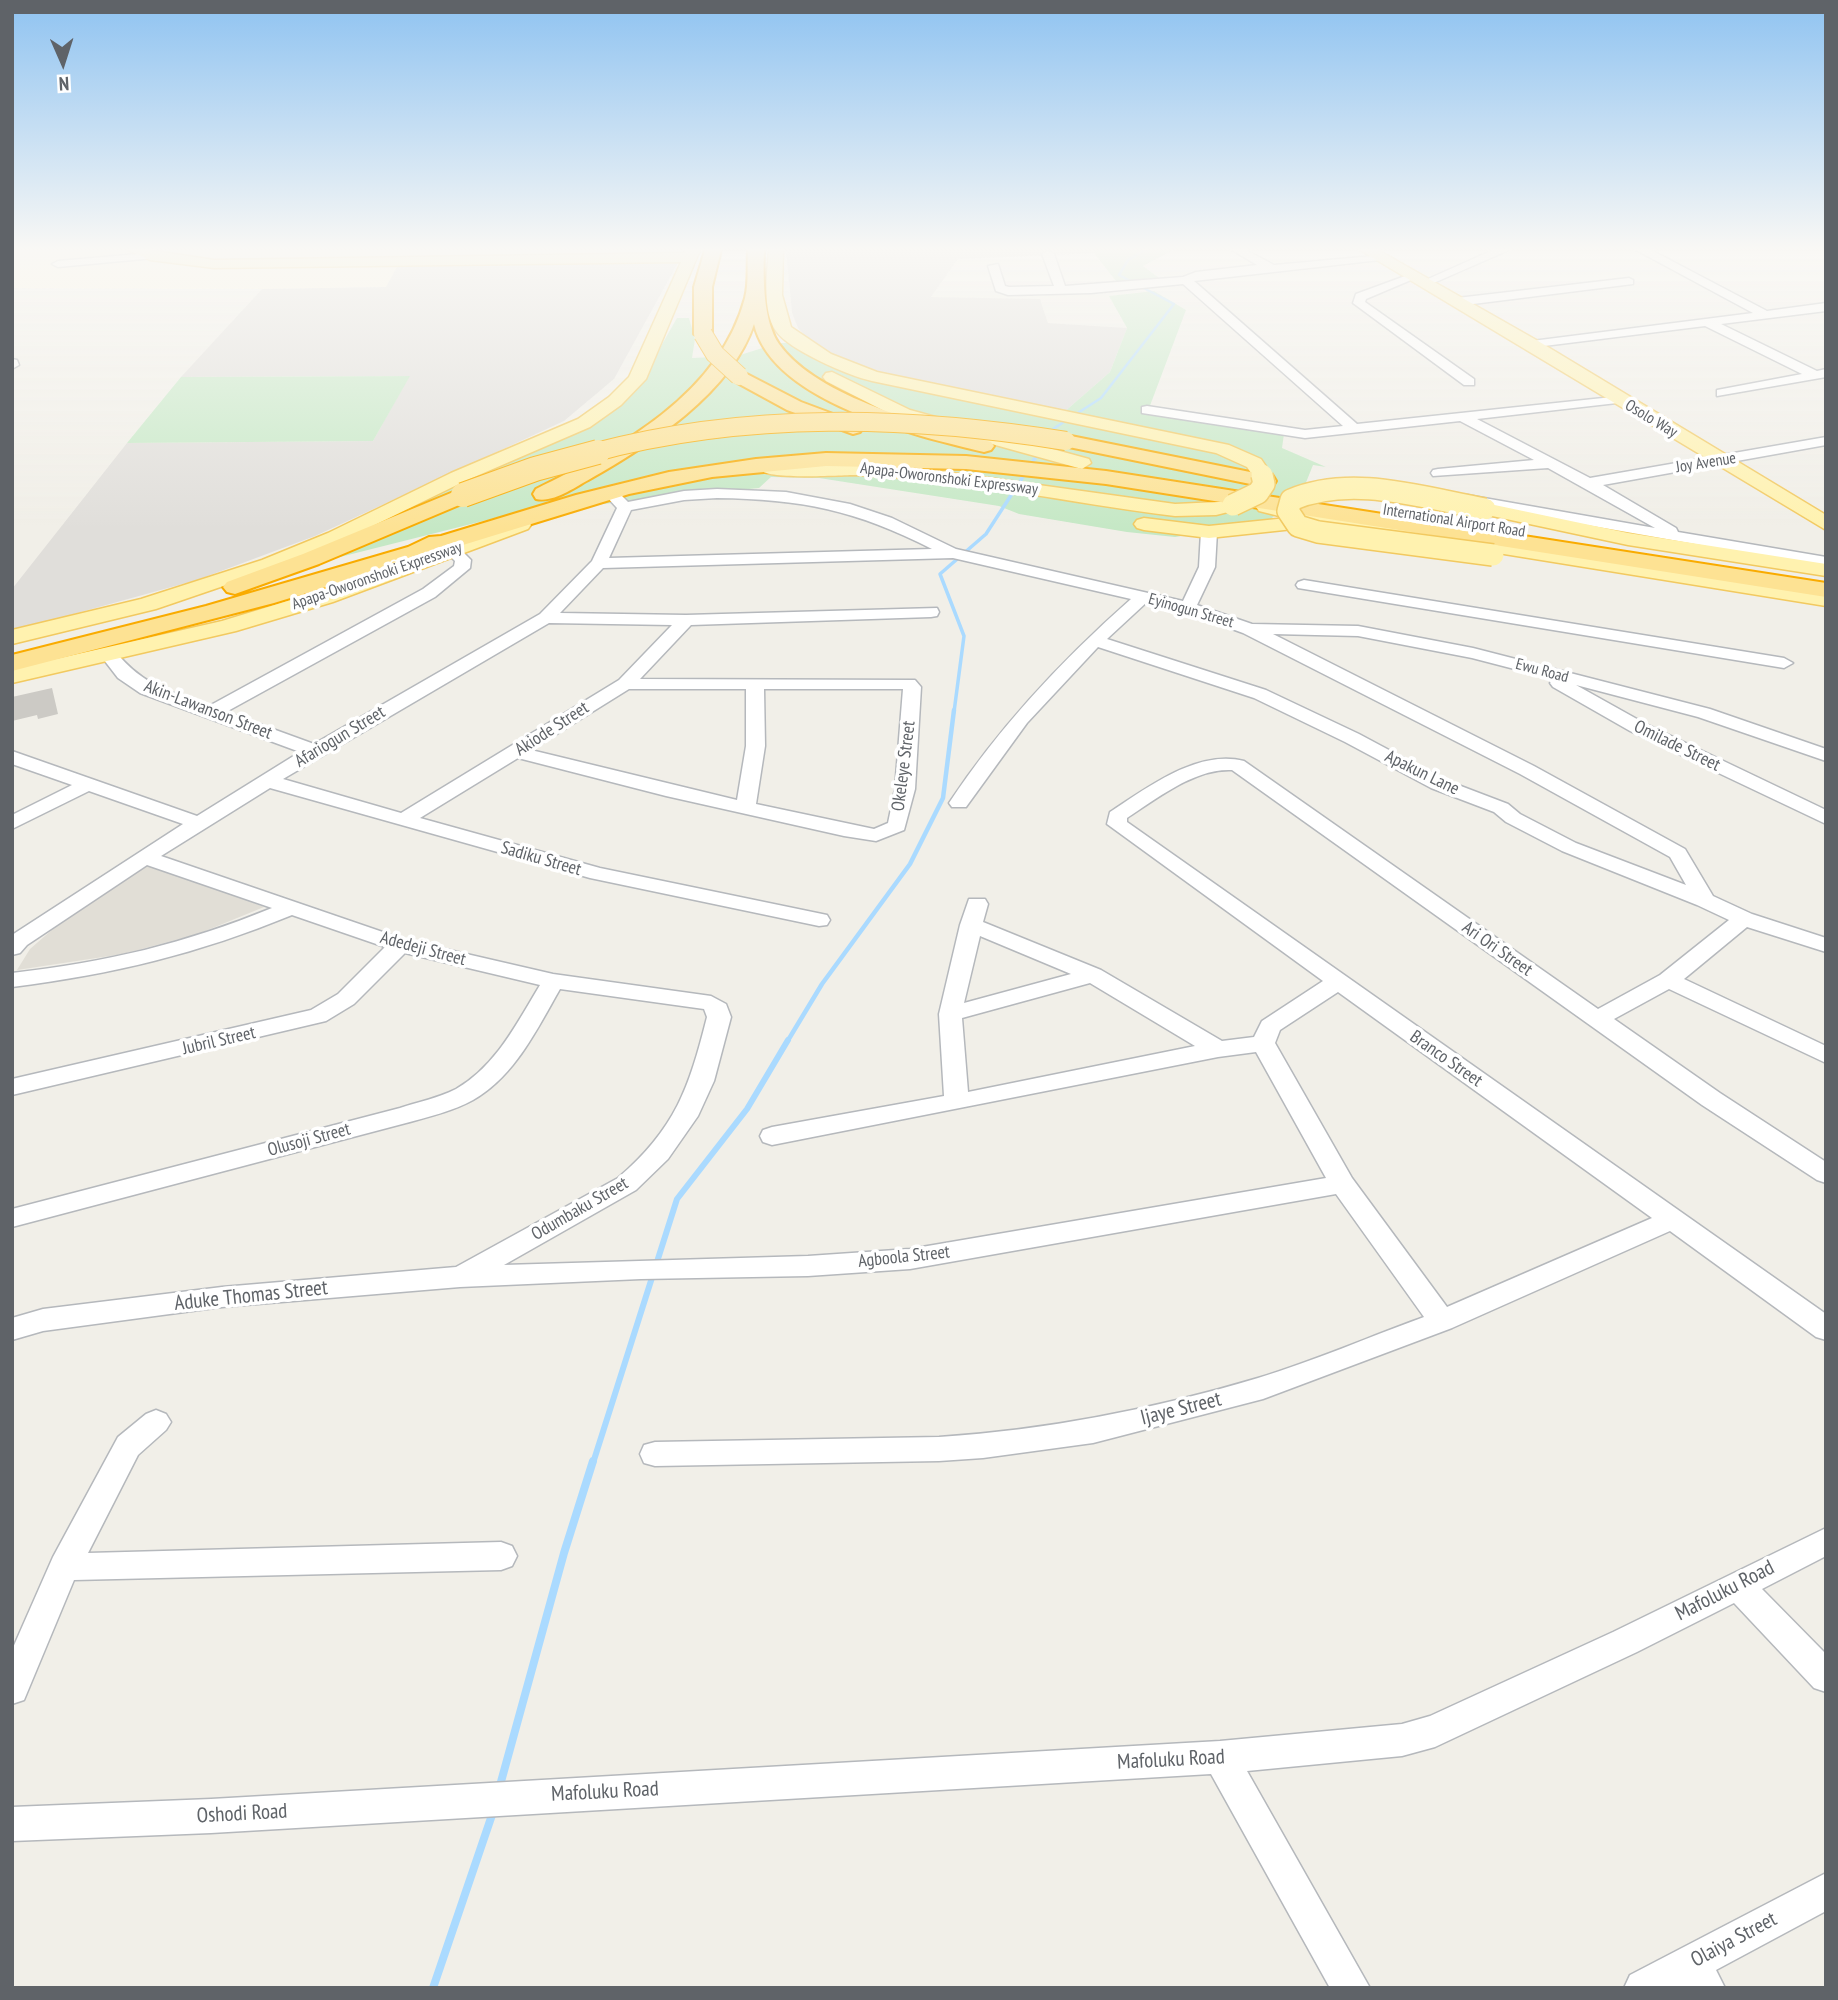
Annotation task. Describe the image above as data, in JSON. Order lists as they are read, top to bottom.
{
  "streets": {
    "highway": ["Apapa-Oworonshoki Expressway", "International Airport Road"],
    "main road": ["Osolo Way"],
    "street": [
      "Joy Avenue",
      "Eyinogun Street",
      "Ewu Road",
      "Akin-Lawanson Street",
      "Akiode Street",
      "Afariogun Street",
      "Omilade Street",
      "Okeleye Street",
      "Apakun Lane",
      "Sadiku Street",
      "Adedeji Street",
      "Ari Ori Street",
      "Jubril Street",
      "Branco Street",
      "Olusoji Street",
      "Odumbaku Street",
      "Agboola Street",
      "Aduke Thomas Street",
      "Ijaye Street",
      "Mafoluku Road",
      "Oshodi Road",
      "Olaiya Street"
    ]
  },
  "crossings": [
    ["Osolo Way", "Joy Avenue"],
    ["Apapa-Oworonshoki Expressway", "Akin-Lawanson Street"],
    ["Apapa-Oworonshoki Expressway", "Afariogun Street"],
    ["Eyinogun Street", "Ewu Road"],
    ["Eyinogun Street", "Afariogun Street"],
    ["Eyinogun Street", "Apakun Lane"],
    ["Ewu Road", "Omilade Street"],
    ["Akin-Lawanson Street", "Afariogun Street"],
    ["Akiode Street", "Okeleye Street"],
    ["Akiode Street", "Sadiku Street"],
    ["Afariogun Street", "Sadiku Street"],
    ["Afariogun Street", "Adedeji Street"],
    ["Adedeji Street", "Jubril Street"],
    ["Adedeji Street", "Olusoji Street"],
    ["Adedeji Street", "Odumbaku Street"],
    ["Ari Ori Street", "Branco Street"],
    ["Branco Street", "Ijaye Street"],
    ["Odumbaku Street", "Agboola Street"],
    ["Odumbaku Street", "Aduke Thomas Street"],
    ["Agboola Street", "Aduke Thomas Street"],
    ["Mafoluku Road", "Oshodi Road"]
  ],
  "north": "bottom"
}
